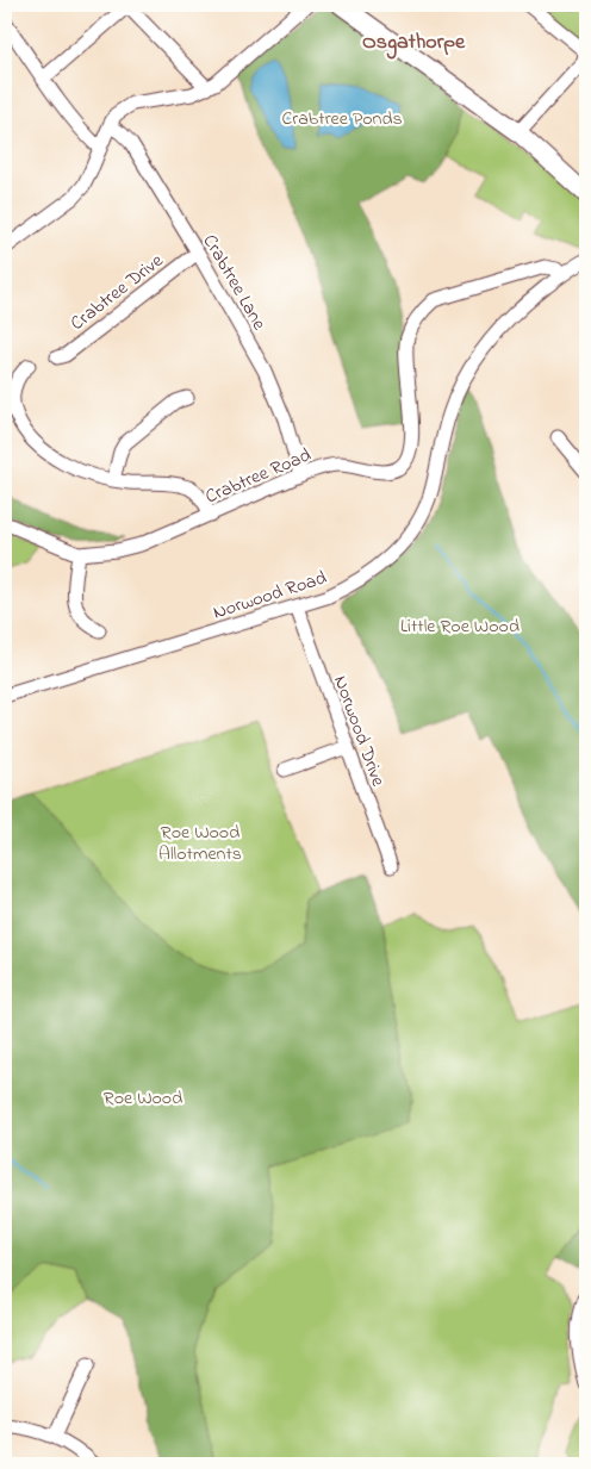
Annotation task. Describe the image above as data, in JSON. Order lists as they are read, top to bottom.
{
  "streets": {
    "street": [
      "Crabtree Lane",
      "Crabtree Drive",
      "Crabtree Road",
      "Norwood Road",
      "Norwood Drive"
    ]
  },
  "crossings": [
    ["Crabtree Lane", "Crabtree Drive"],
    ["Crabtree Lane", "Crabtree Road"],
    ["Crabtree Road", "Norwood Road"],
    ["Norwood Road", "Norwood Drive"]
  ],
  "districts": ["Osgathorpe"],
  "parks": [
    "Crabtree Ponds",
    "Little Roe Wood",
    "Roe Wood Allotments",
    "Roe Wood"
  ]
}
